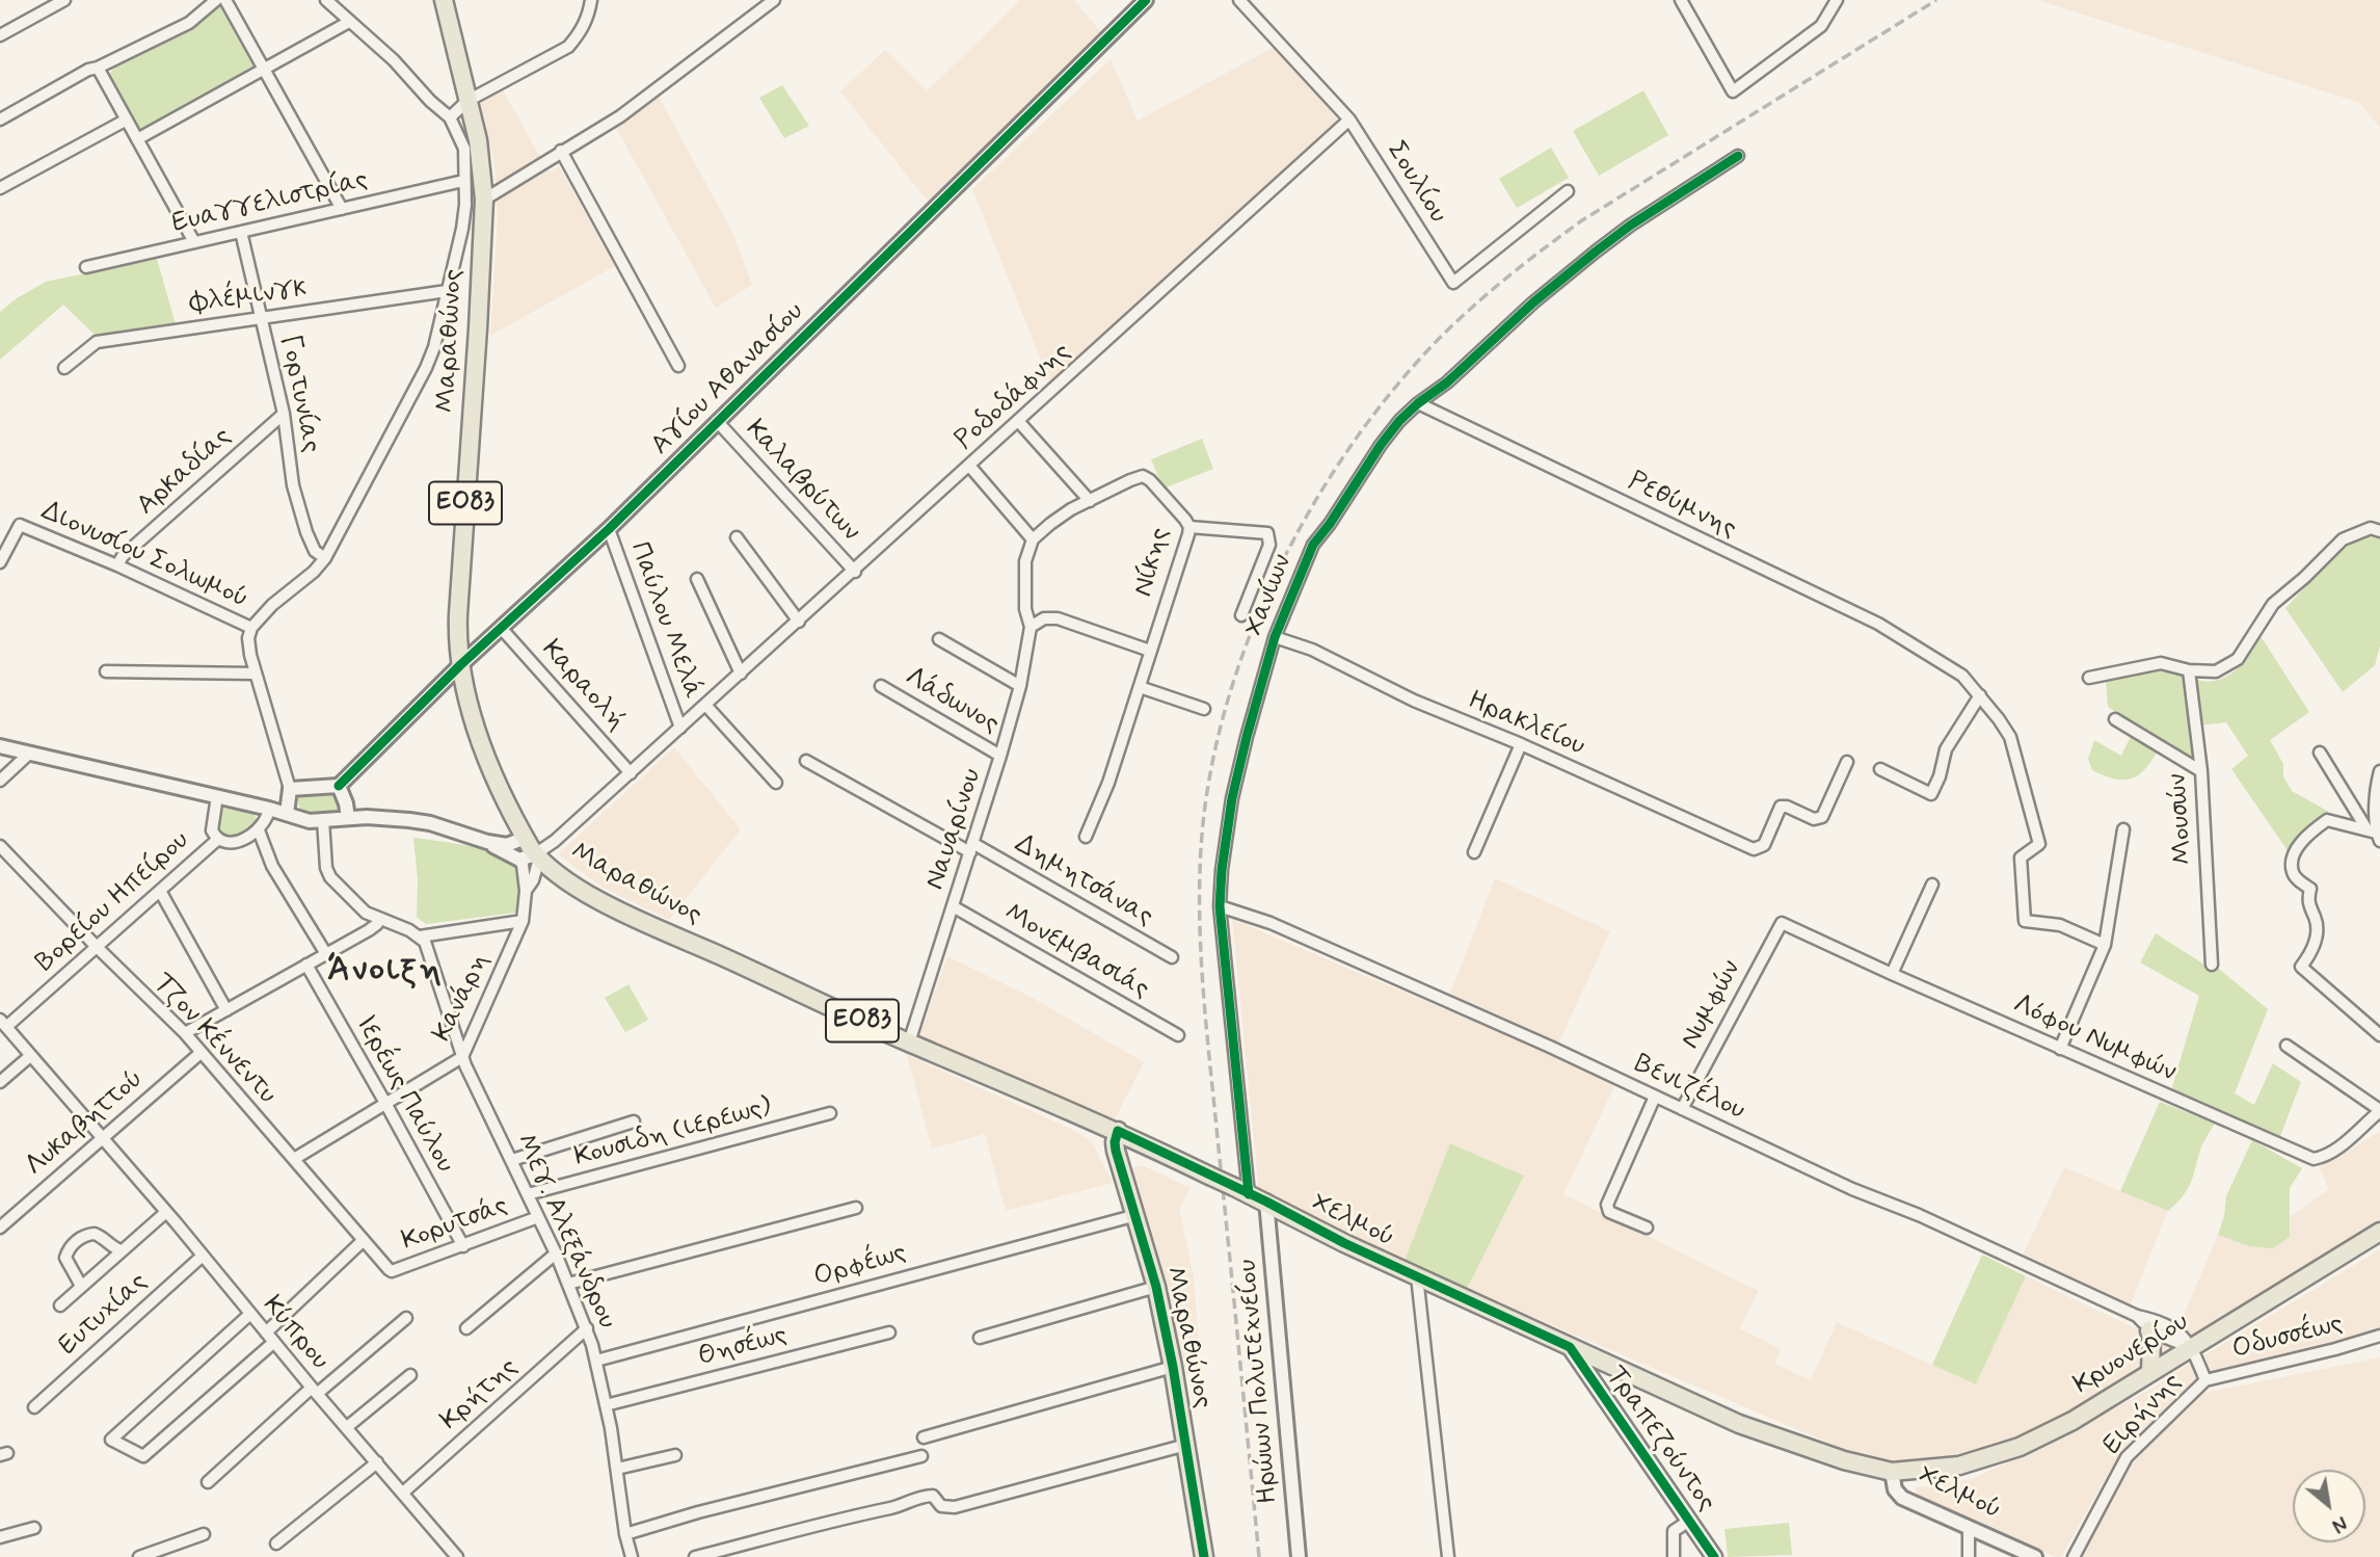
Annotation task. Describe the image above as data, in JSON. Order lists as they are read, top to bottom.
{
  "streets": {
    "main road": [
      "Μαραθώνος",
      "ΕΟ83",
      "Χελμού",
      "Κρυονερίου",
      "Τραπεζούντος"
    ],
    "street": [
      "Σουλίου",
      "Ευαγγελιστρίας",
      "Φλέμινγκ",
      "Αγίου Αθανασίου",
      "Γορτυνίας",
      "Ροδοδάφνης",
      "Αρκαδίας",
      "Καλαβρύτων",
      "Ρεθύμνης",
      "Διονυσίου Σολωμού",
      "Νίκης",
      "Χανίων",
      "Παύλου Μελά",
      "Καραολή",
      "Λάδωνος",
      "Ηρακλείου",
      "Μουσών",
      "Ναυαρίνου",
      "Δημητσάνας",
      "Βορείου Ηπείρου",
      "Μονεμβασιάς",
      "Κανάρη",
      "Νυμφών",
      "Τζον Κέννεντυ",
      "Λόφου Νυμφών",
      "Βενιζέλου",
      "Ιερέως Παύλου",
      "Λυκαβηττού",
      "Κουσιδη (ιερεως)",
      "Κορυτσάς",
      "Μεγ. Αλεξάνδρου",
      "Ορφέως",
      "Ευτυχίας",
      "Κύπρου",
      "Οδυσσέως",
      "Θησέως",
      "Ηρώων Πολυτεχνείου",
      "Κρήτης",
      "Ειρήνης"
    ]
  },
  "crossings": [
    ["Σουλίου", "Ροδοδάφνης"],
    ["Ευαγγελιστρίας", "Γορτυνίας"],
    ["Φλέμινγκ", "Γορτυνίας"],
    ["Μαραθώνος", "Αγίου Αθανασίου"],
    ["Μαραθώνος", "Ροδοδάφνης"],
    ["Μαραθώνος", "Ναυαρίνου"],
    ["Μαραθώνος", "Κανάρη"],
    ["Μαραθώνος", "Χελμού"],
    ["Μαραθώνος", "Ορφέως"],
    ["Αγίου Αθανασίου", "Καλαβρύτων"],
    ["Αγίου Αθανασίου", "Παύλου Μελά"],
    ["Αγίου Αθανασίου", "Καραολή"],
    ["Γορτυνίας", "Αρκαδίας"],
    ["Ροδοδάφνης", "Καλαβρύτων"],
    ["Ροδοδάφνης", "Παύλου Μελά"],
    ["Ροδοδάφνης", "Καραολή"],
    ["Ροδοδάφνης", "Κανάρη"],
    ["Αρκαδίας", "Διονυσίου Σολωμού"],
    ["Ρεθύμνης", "Χανίων"],
    ["Χανίων", "Ηρακλείου"],
    ["Χανίων", "Βενιζέλου"],
    ["Χανίων", "Χελμού"],
    ["Λάδωνος", "Ναυαρίνου"],
    ["Ναυαρίνου", "Δημητσάνας"],
    ["Ναυαρίνου", "Μονεμβασιάς"],
    ["Βορείου Ηπείρου", "Τζον Κέννεντυ"],
    ["Βορείου Ηπείρου", "Κύπρου"],
    ["Κανάρη", "Τζον Κέννεντυ"],
    ["Κανάρη", "Ιερέως Παύλου"],
    ["Κανάρη", "Μεγ. Αλεξάνδρου"],
    ["Νυμφών", "Λόφου Νυμφών"],
    ["Νυμφών", "Βενιζέλου"],
    ["Τζον Κέννεντυ", "Λυκαβηττού"],
    ["Τζον Κέννεντυ", "Κορυτσάς"],
    ["Βενιζέλου", "Κρυονερίου"],
    ["Ιερέως Παύλου", "Κορυτσάς"],
    ["Λυκαβηττού", "Κύπρου"],
    ["Κουσιδη (ιερεως)", "Μεγ. Αλεξάνδρου"],
    ["Χελμού", "Κρυονερίου"],
    ["Χελμού", "Ηρώων Πολυτεχνείου"],
    ["Χελμού", "Τραπεζούντος"],
    ["Κορυτσάς", "Μεγ. Αλεξάνδρου"],
    ["Μεγ. Αλεξάνδρου", "Ορφέως"],
    ["Μεγ. Αλεξάνδρου", "Θησέως"],
    ["Μεγ. Αλεξάνδρου", "Κρήτης"],
    ["Ευτυχίας", "Κύπρου"],
    ["Κύπρου", "Κρήτης"],
    ["Οδυσσέως", "Ειρήνης"]
  ],
  "districts": ["Άνοιξη"],
  "north": "bottom right"
}
